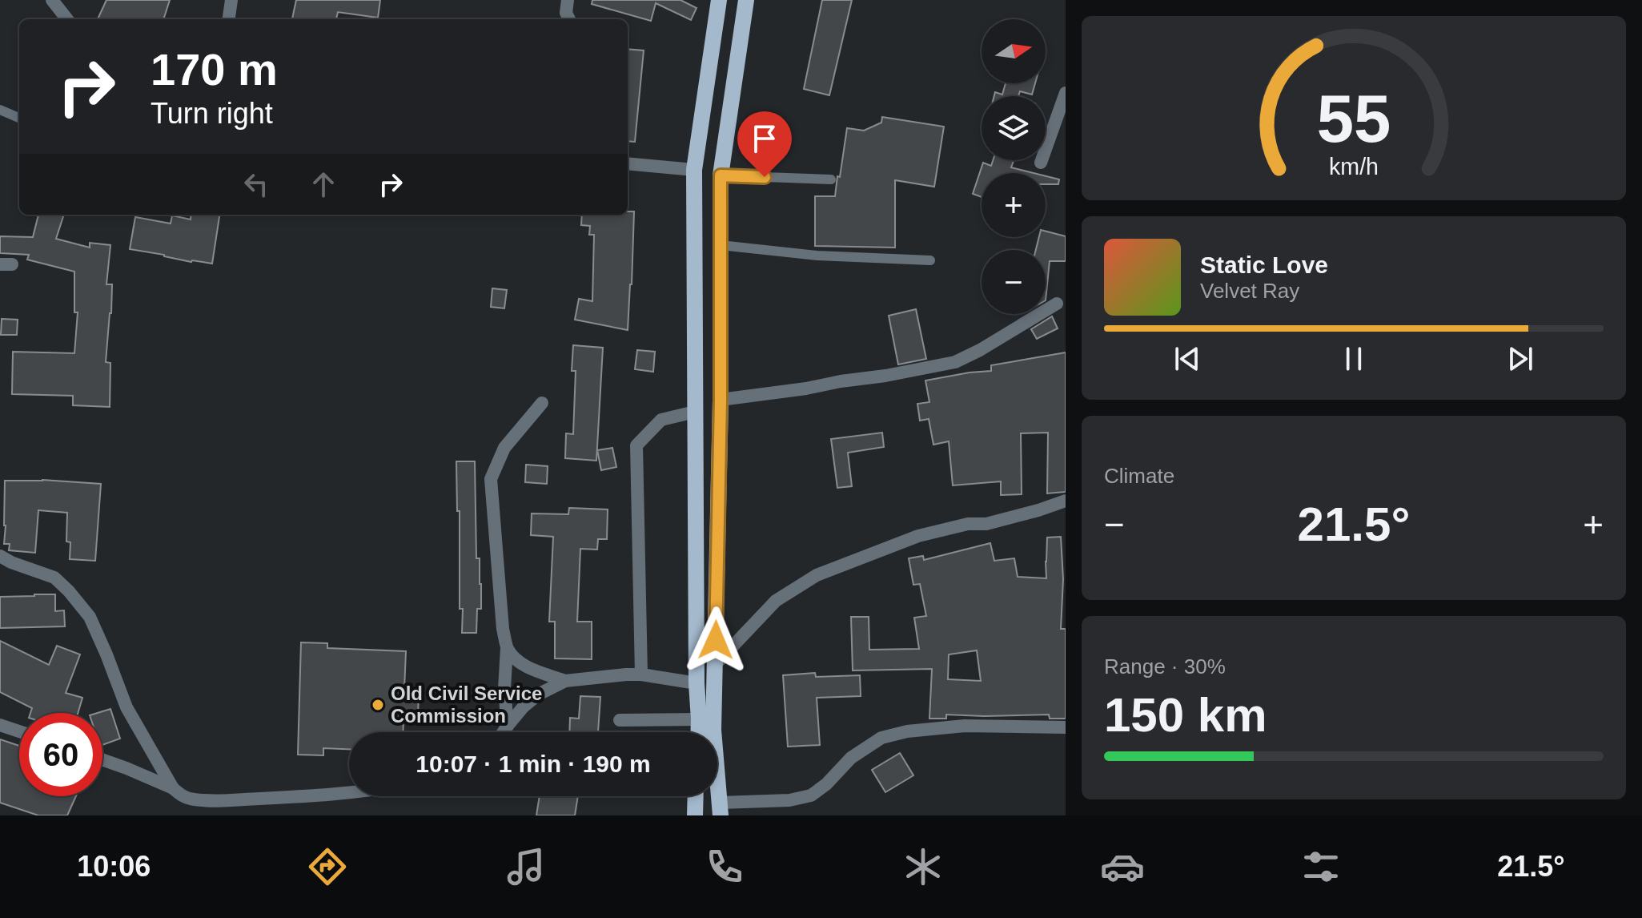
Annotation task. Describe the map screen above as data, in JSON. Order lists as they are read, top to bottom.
{
  "places": ["Old Civil Service Commission"],
  "north": "right",
  "page": {
    "map_buttons": ["+", "−"],
    "turn": ["170 m", "Turn right"],
    "song": ["Static Love", "Velvet Ray"],
    "tile": [
      "Climate",
      ["Range · 30%", "150 km"]
    ],
    "heat": ["−", "21.5°", "+"],
    "limit": "60",
    "trip": "10:07 · 1 min · 190 m",
    "tabs": ["10:06", "21.5°"],
    "gauge": ["55", "km/h"]
  }
}
